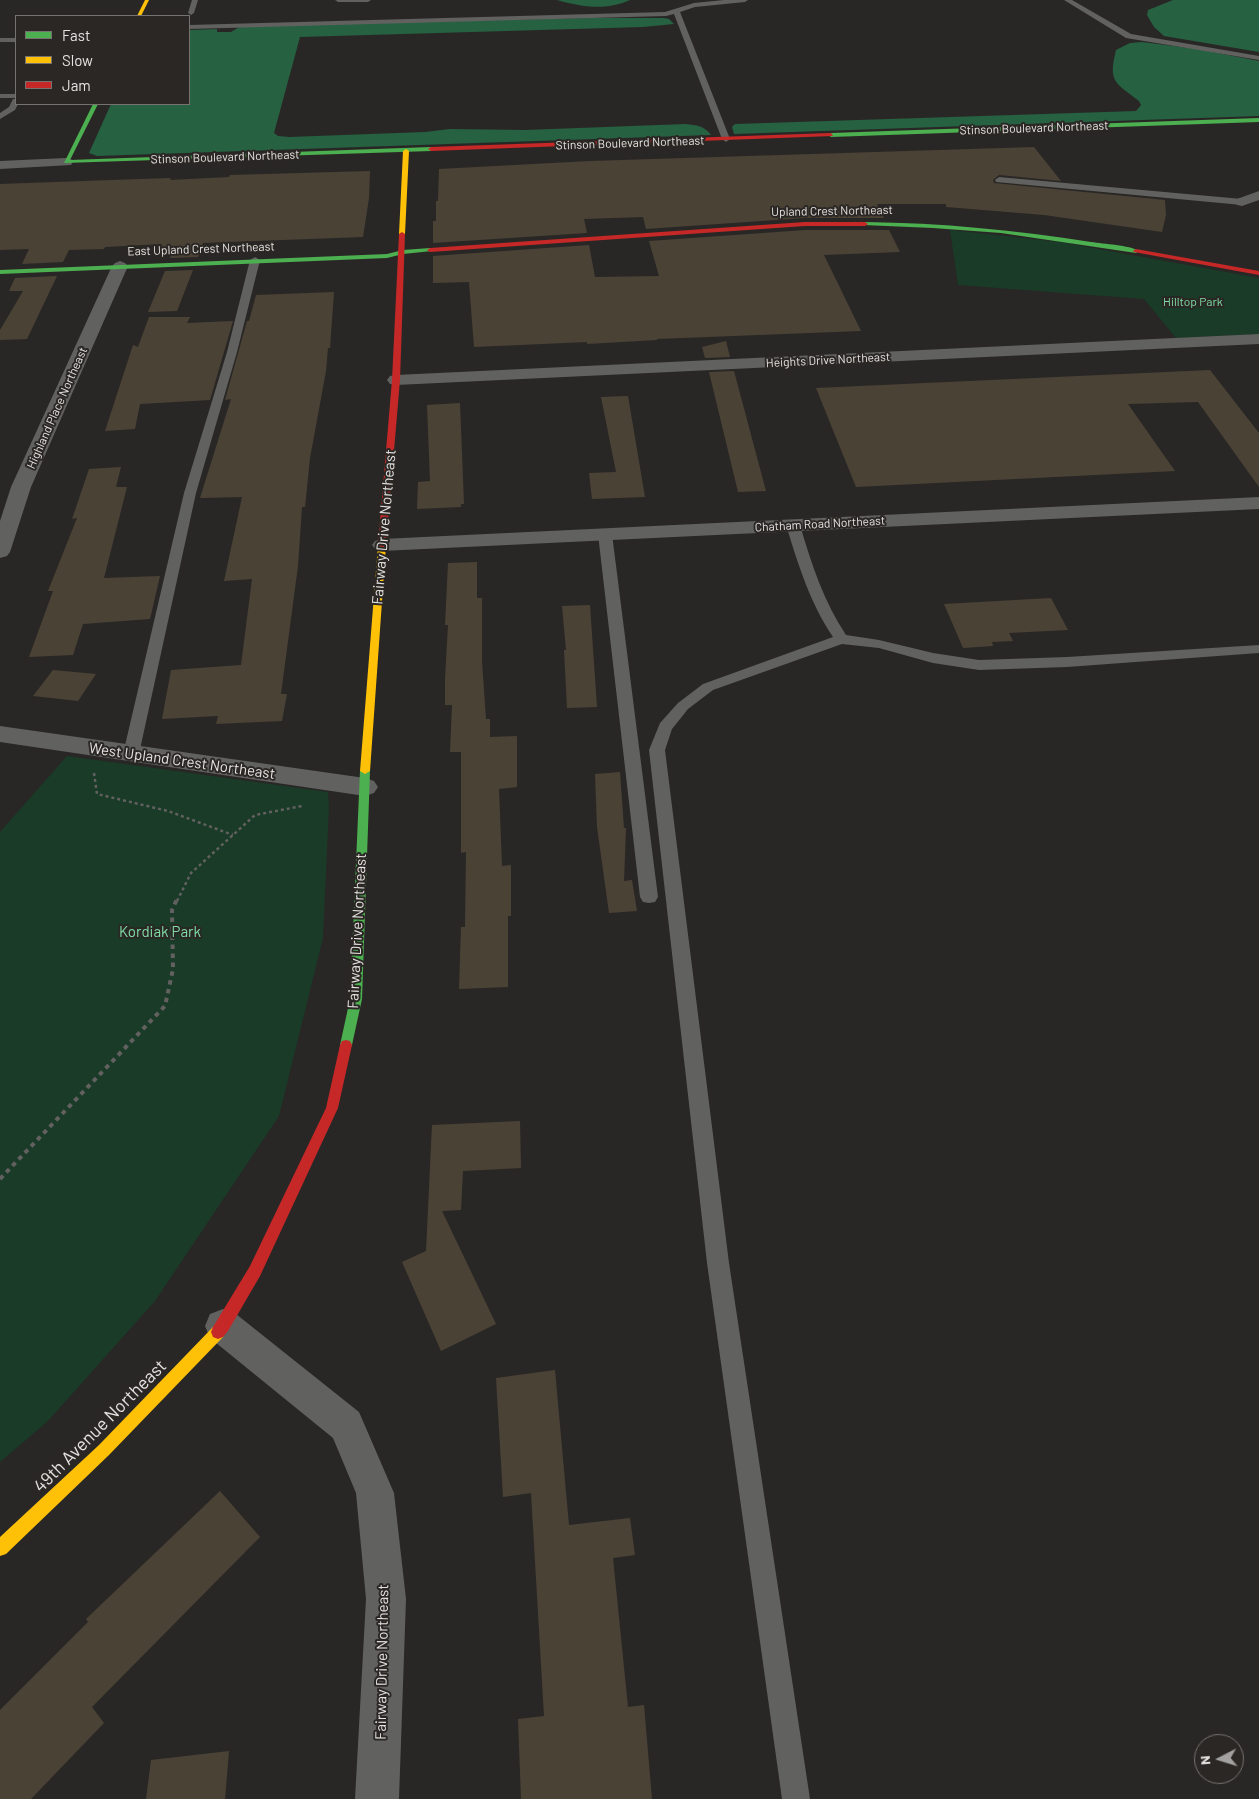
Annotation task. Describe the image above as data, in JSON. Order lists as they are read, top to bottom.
{
  "streets": {
    "street": [
      "Stinson Boulevard Northeast",
      "Upland Crest Northeast",
      "East Upland Crest Northeast",
      "Heights Drive Northeast",
      "Highland Place Northeast",
      "Chatham Road Northeast",
      "Fairway Drive Northeast",
      "West Upland Crest Northeast",
      "49th Avenue Northeast"
    ]
  },
  "crossings": [
    ["Stinson Boulevard Northeast", "Fairway Drive Northeast"],
    ["Upland Crest Northeast", "East Upland Crest Northeast"],
    ["Upland Crest Northeast", "Fairway Drive Northeast"],
    ["East Upland Crest Northeast", "Highland Place Northeast"],
    ["East Upland Crest Northeast", "Fairway Drive Northeast"],
    ["Heights Drive Northeast", "Fairway Drive Northeast"],
    ["Chatham Road Northeast", "Fairway Drive Northeast"],
    ["Fairway Drive Northeast", "West Upland Crest Northeast"],
    ["Fairway Drive Northeast", "49th Avenue Northeast"]
  ],
  "parks": ["Hilltop Park", "Kordiak Park"],
  "legend": ["Fast", "Slow", "Jam"],
  "north": "left"
}
